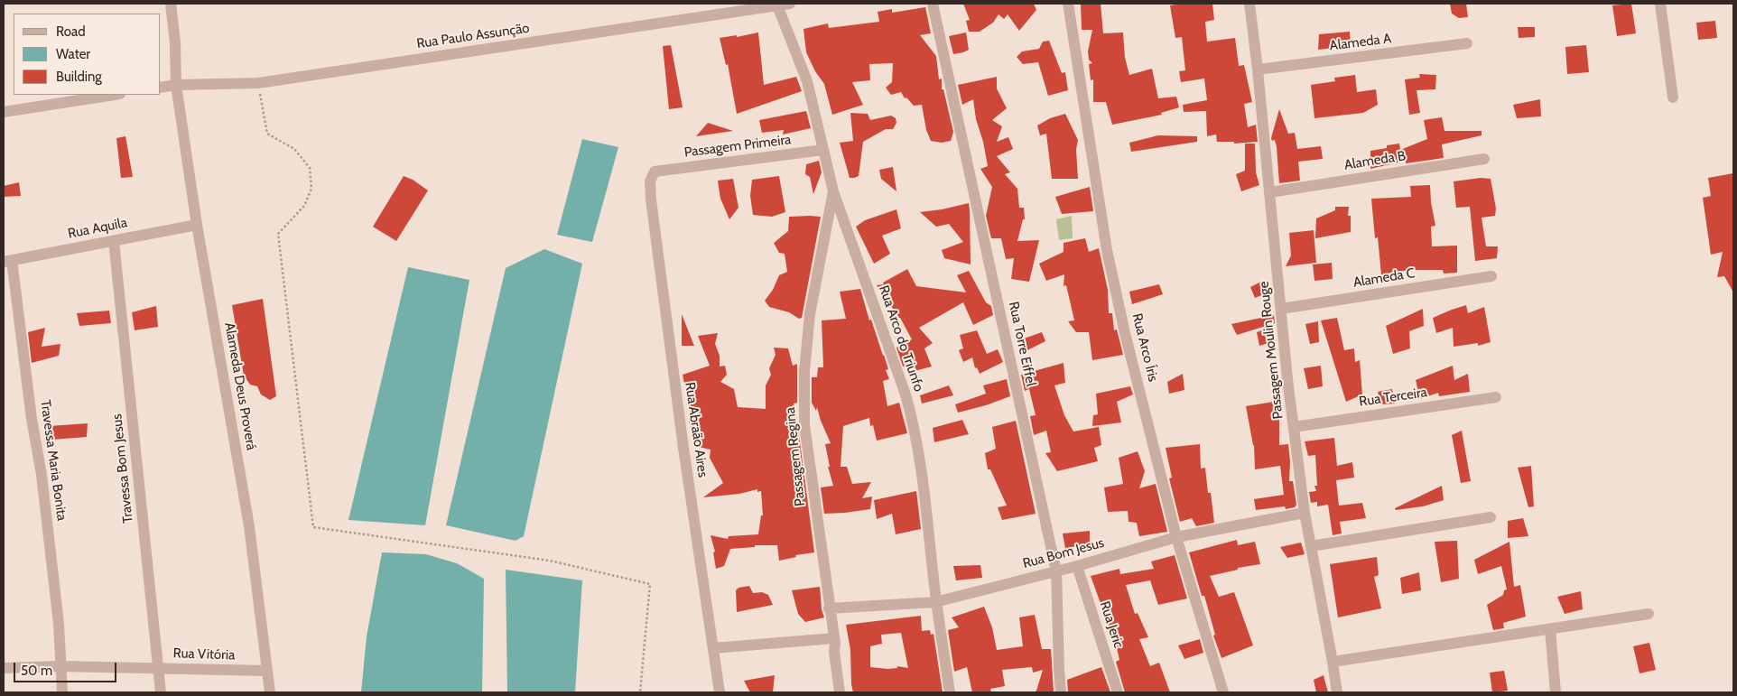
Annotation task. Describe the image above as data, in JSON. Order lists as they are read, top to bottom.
{
  "streets": {
    "street": [
      "Rua Paulo Assunção",
      "Alameda A",
      "Passagem Primeira",
      "Alameda B",
      "Rua Aquila",
      "Alameda C",
      "Rua Arco do Triunfo",
      "Rua Torre Eiffel",
      "Rua Arco Íris",
      "Passagem Moulin Rouge",
      "Alameda Deus Proverá",
      "Rua Terceira",
      "Rua Abraão Aires",
      "Passagem Regina",
      "Travessa Maria Bonita",
      "Travessa Bom Jesus",
      "Rua Bom Jesus",
      "Rua Jeric",
      "Rua Vitória"
    ]
  },
  "crossings": [
    ["Rua Paulo Assunção", "Rua Arco do Triunfo"],
    ["Rua Paulo Assunção", "Alameda Deus Proverá"],
    ["Alameda A", "Passagem Moulin Rouge"],
    ["Passagem Primeira", "Rua Arco do Triunfo"],
    ["Passagem Primeira", "Rua Abraão Aires"],
    ["Alameda B", "Passagem Moulin Rouge"],
    ["Rua Aquila", "Alameda Deus Proverá"],
    ["Rua Aquila", "Travessa Maria Bonita"],
    ["Rua Aquila", "Travessa Bom Jesus"],
    ["Alameda C", "Passagem Moulin Rouge"],
    ["Rua Arco do Triunfo", "Passagem Regina"],
    ["Rua Arco do Triunfo", "Rua Bom Jesus"],
    ["Rua Torre Eiffel", "Rua Bom Jesus"],
    ["Rua Arco Íris", "Rua Bom Jesus"],
    ["Passagem Moulin Rouge", "Rua Terceira"],
    ["Passagem Moulin Rouge", "Rua Bom Jesus"],
    ["Alameda Deus Proverá", "Rua Vitória"],
    ["Passagem Regina", "Rua Bom Jesus"],
    ["Travessa Maria Bonita", "Rua Vitória"],
    ["Travessa Bom Jesus", "Rua Vitória"],
    ["Rua Bom Jesus", "Rua Jeric"]
  ],
  "legend": ["Road", "Water", "Building"],
  "scale_bar": "50 m"
}
